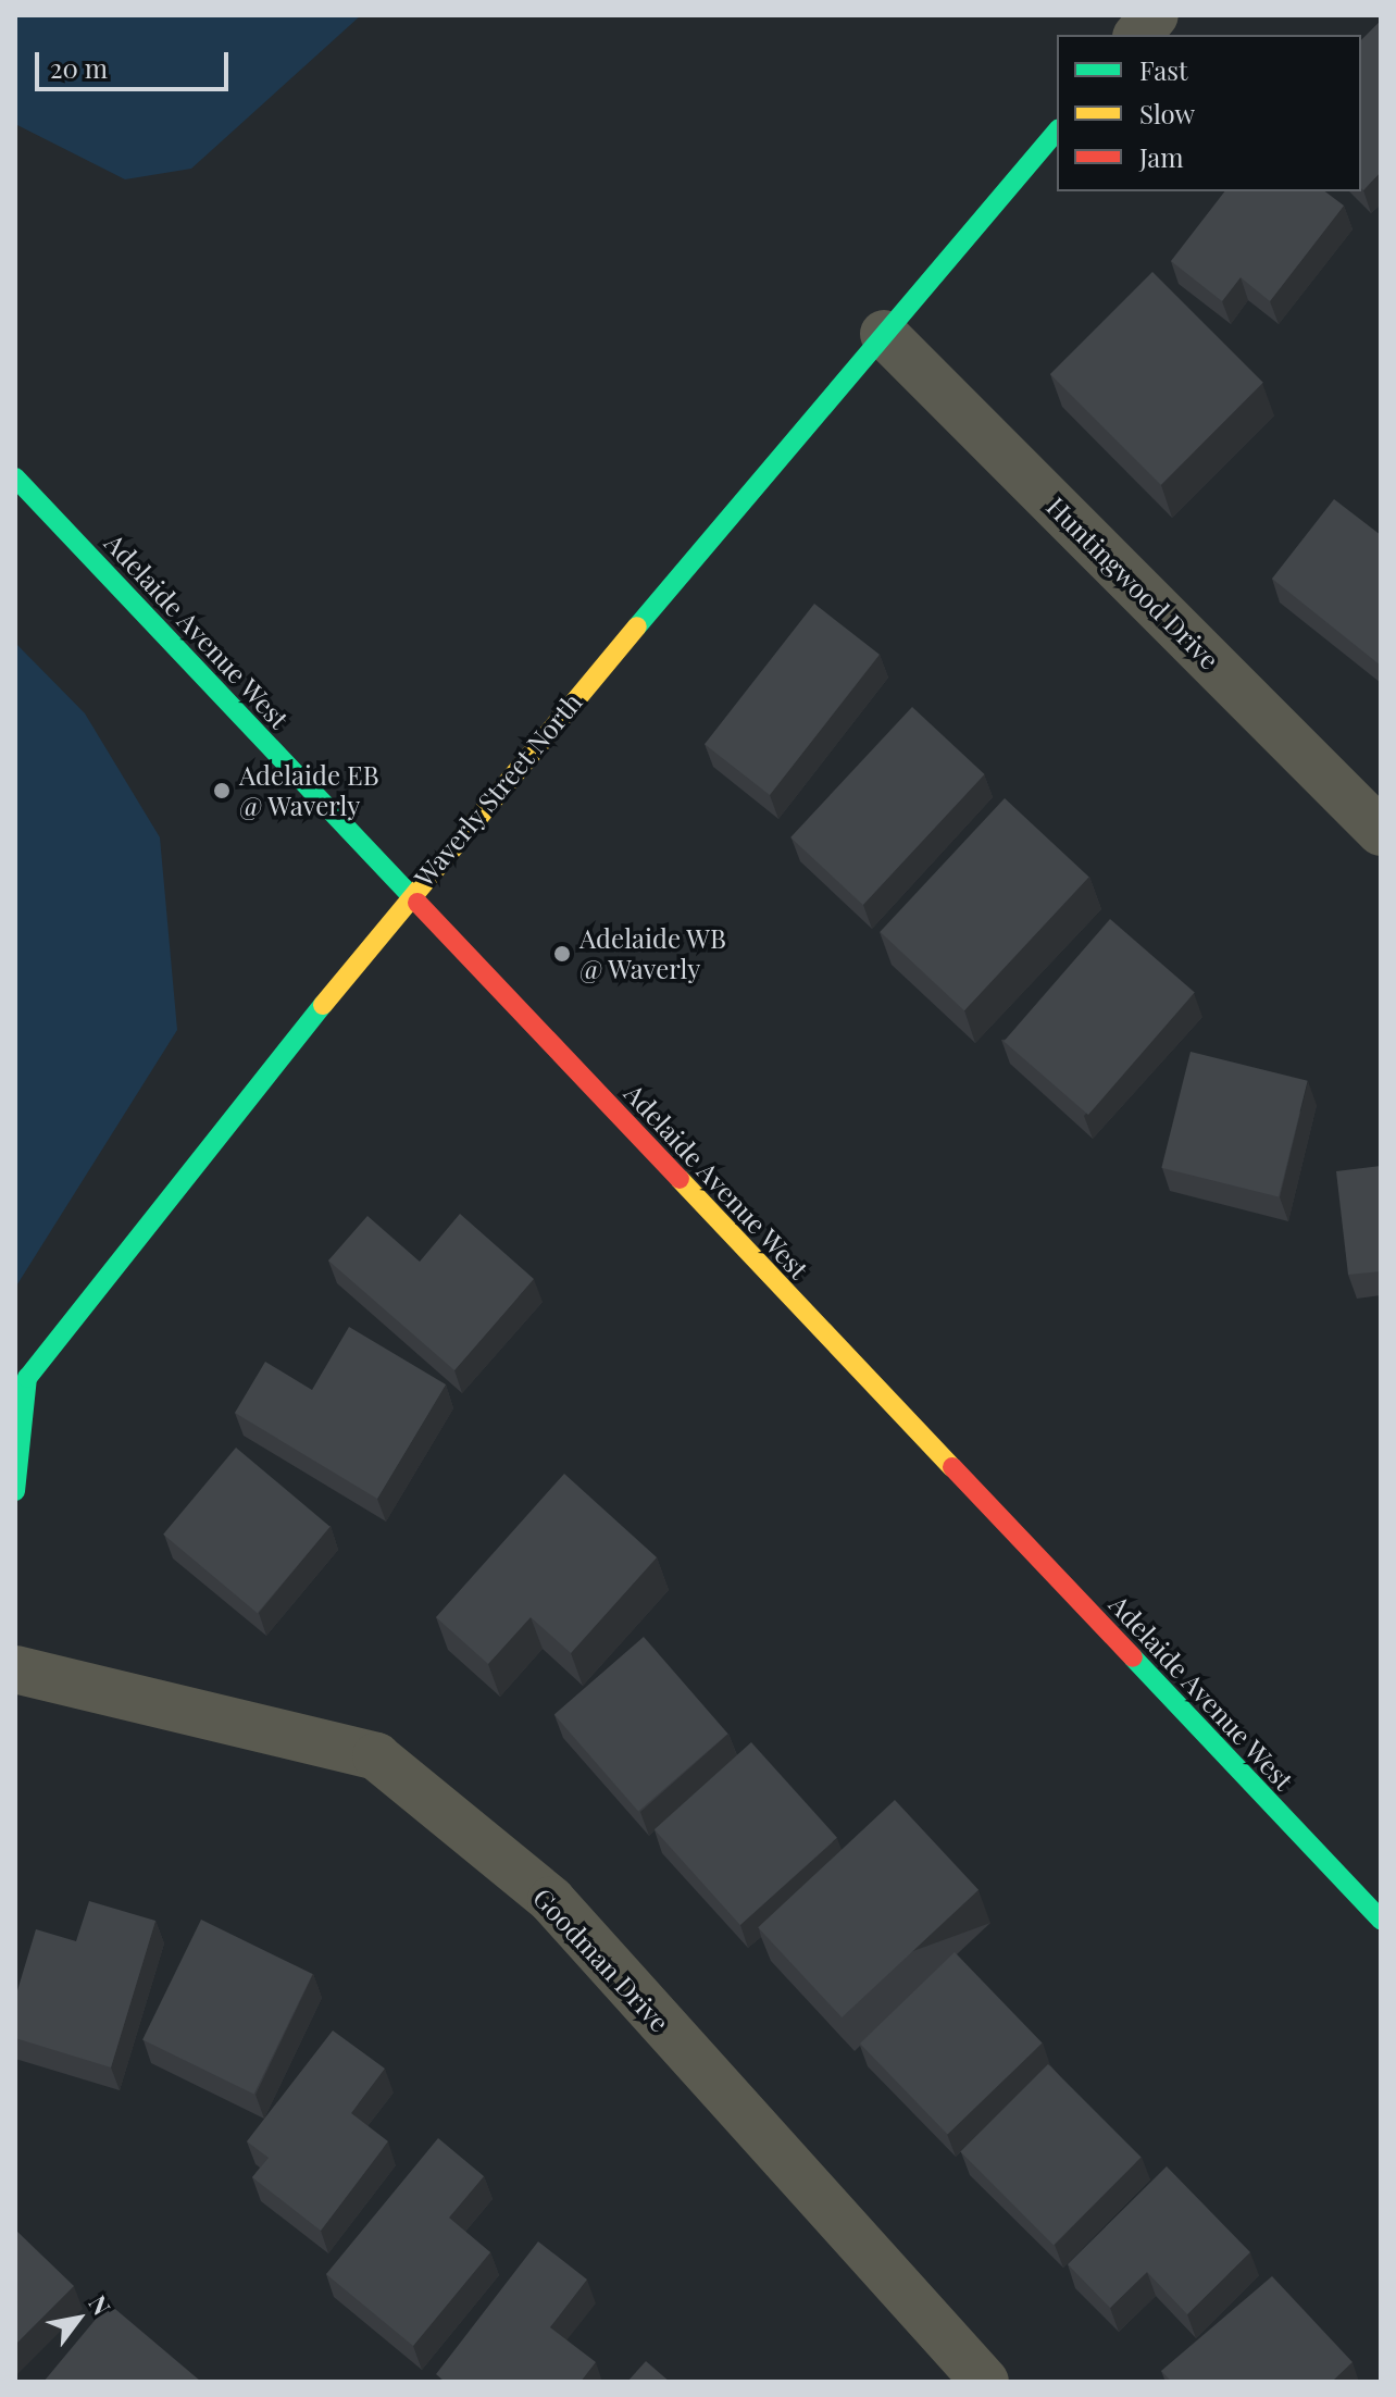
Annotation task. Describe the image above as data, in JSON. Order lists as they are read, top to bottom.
{
  "streets": {
    "main road": ["Adelaide Avenue West", "Waverly Street North"],
    "street": ["Huntingwood Drive", "Goodman Drive"]
  },
  "crossings": [
    ["Huntingwood Drive", "Waverly Street North"],
    ["Adelaide Avenue West", "Waverly Street North"]
  ],
  "places": ["Adelaide EB @ Waverly", "Adelaide WB @ Waverly"],
  "legend": ["Fast", "Slow", "Jam"],
  "scale_bar": "20 m",
  "north": "top right"
}
